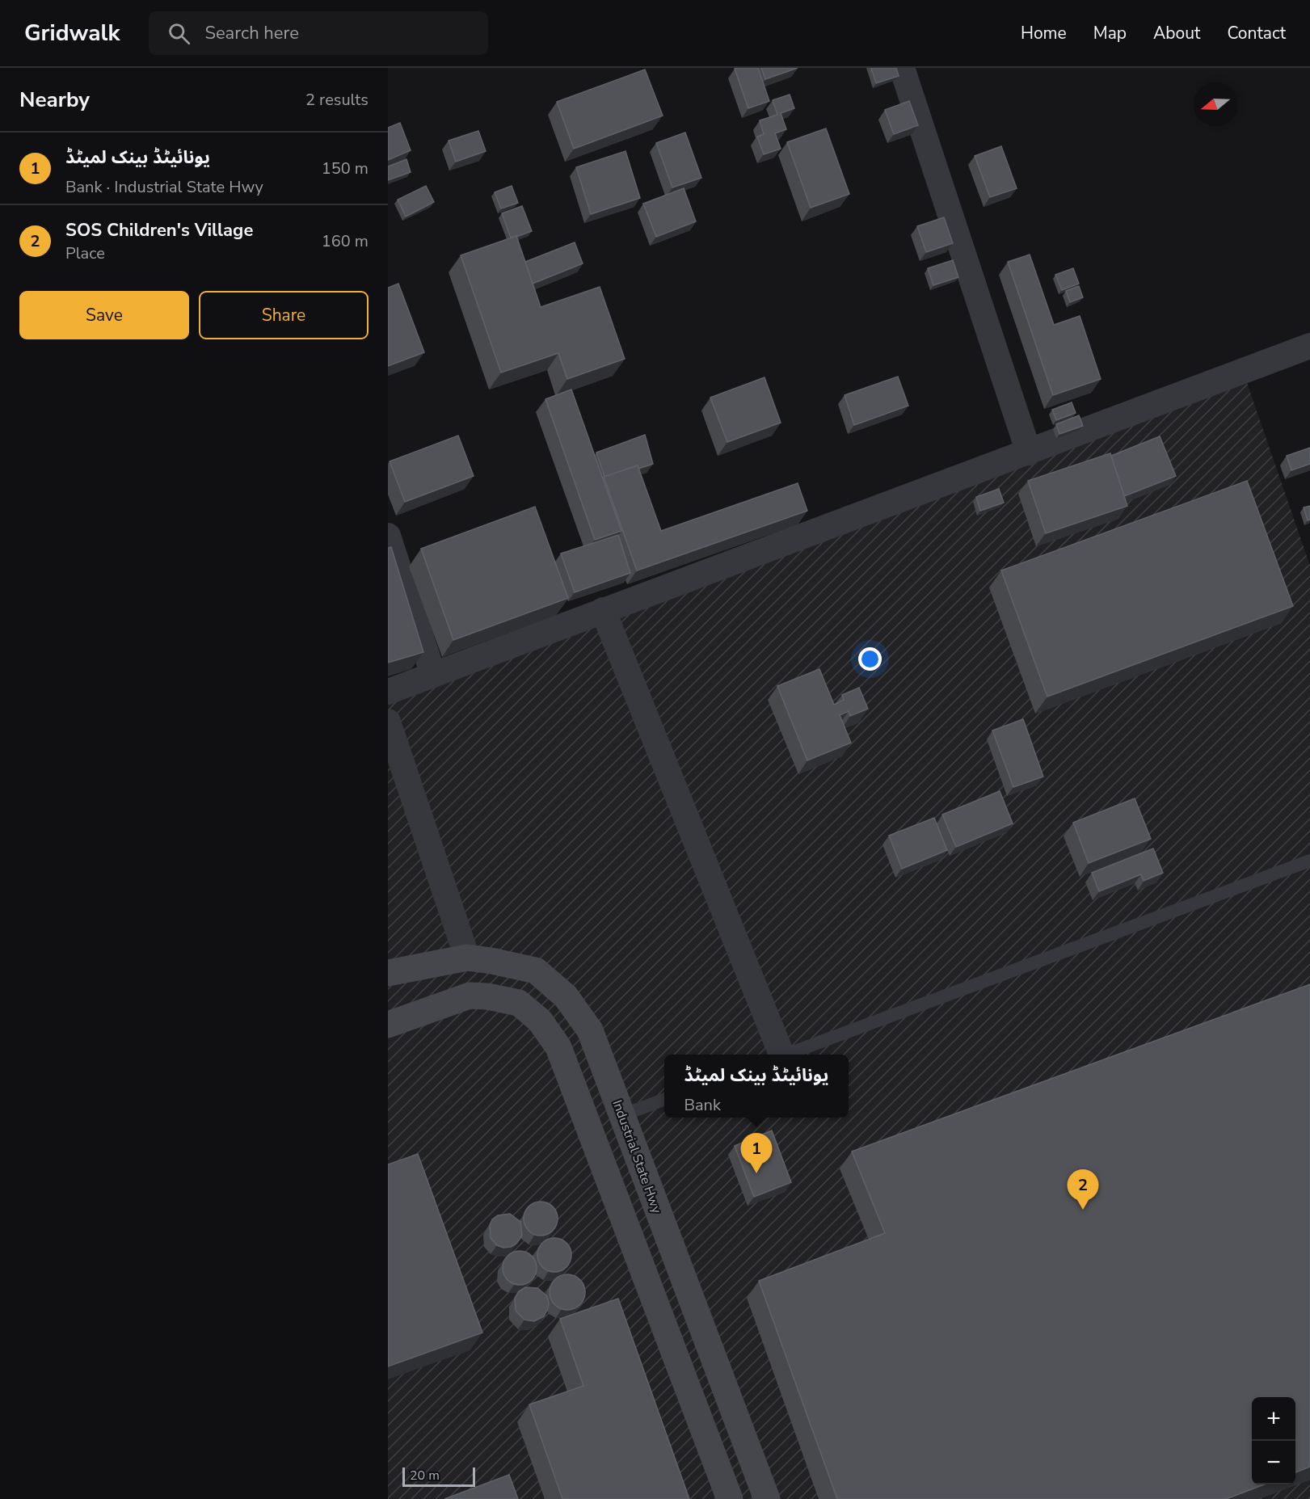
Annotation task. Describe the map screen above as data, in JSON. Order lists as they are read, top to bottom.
{
  "streets": {
    "main road": ["Industrial State Hwy"]
  },
  "scale_bar": "20 m",
  "north": "left",
  "page": {
    "header": "Gridwalk",
    "search": "Search here",
    "nav": [
      "Home",
      "Map",
      "About",
      "Contact"
    ],
    "heading": ["Nearby", "2 results"],
    "list": [
      {
        "mark": "1",
        "name": "یونائیٹڈ بینک لمیٹڈ",
        "note": "Bank · Industrial State Hwy",
        "value": "150 m"
      },
      {
        "mark": "2",
        "name": "SOS Children's Village",
        "note": "Place",
        "value": "160 m"
      }
    ],
    "buttons": ["Save", "Share"],
    "popup": ["یونائیٹڈ بینک لمیٹڈ", "Bank"],
    "pins": ["1", "2"],
    "map_buttons": ["+", "−"],
    "scale": "20 m"
  }
}
